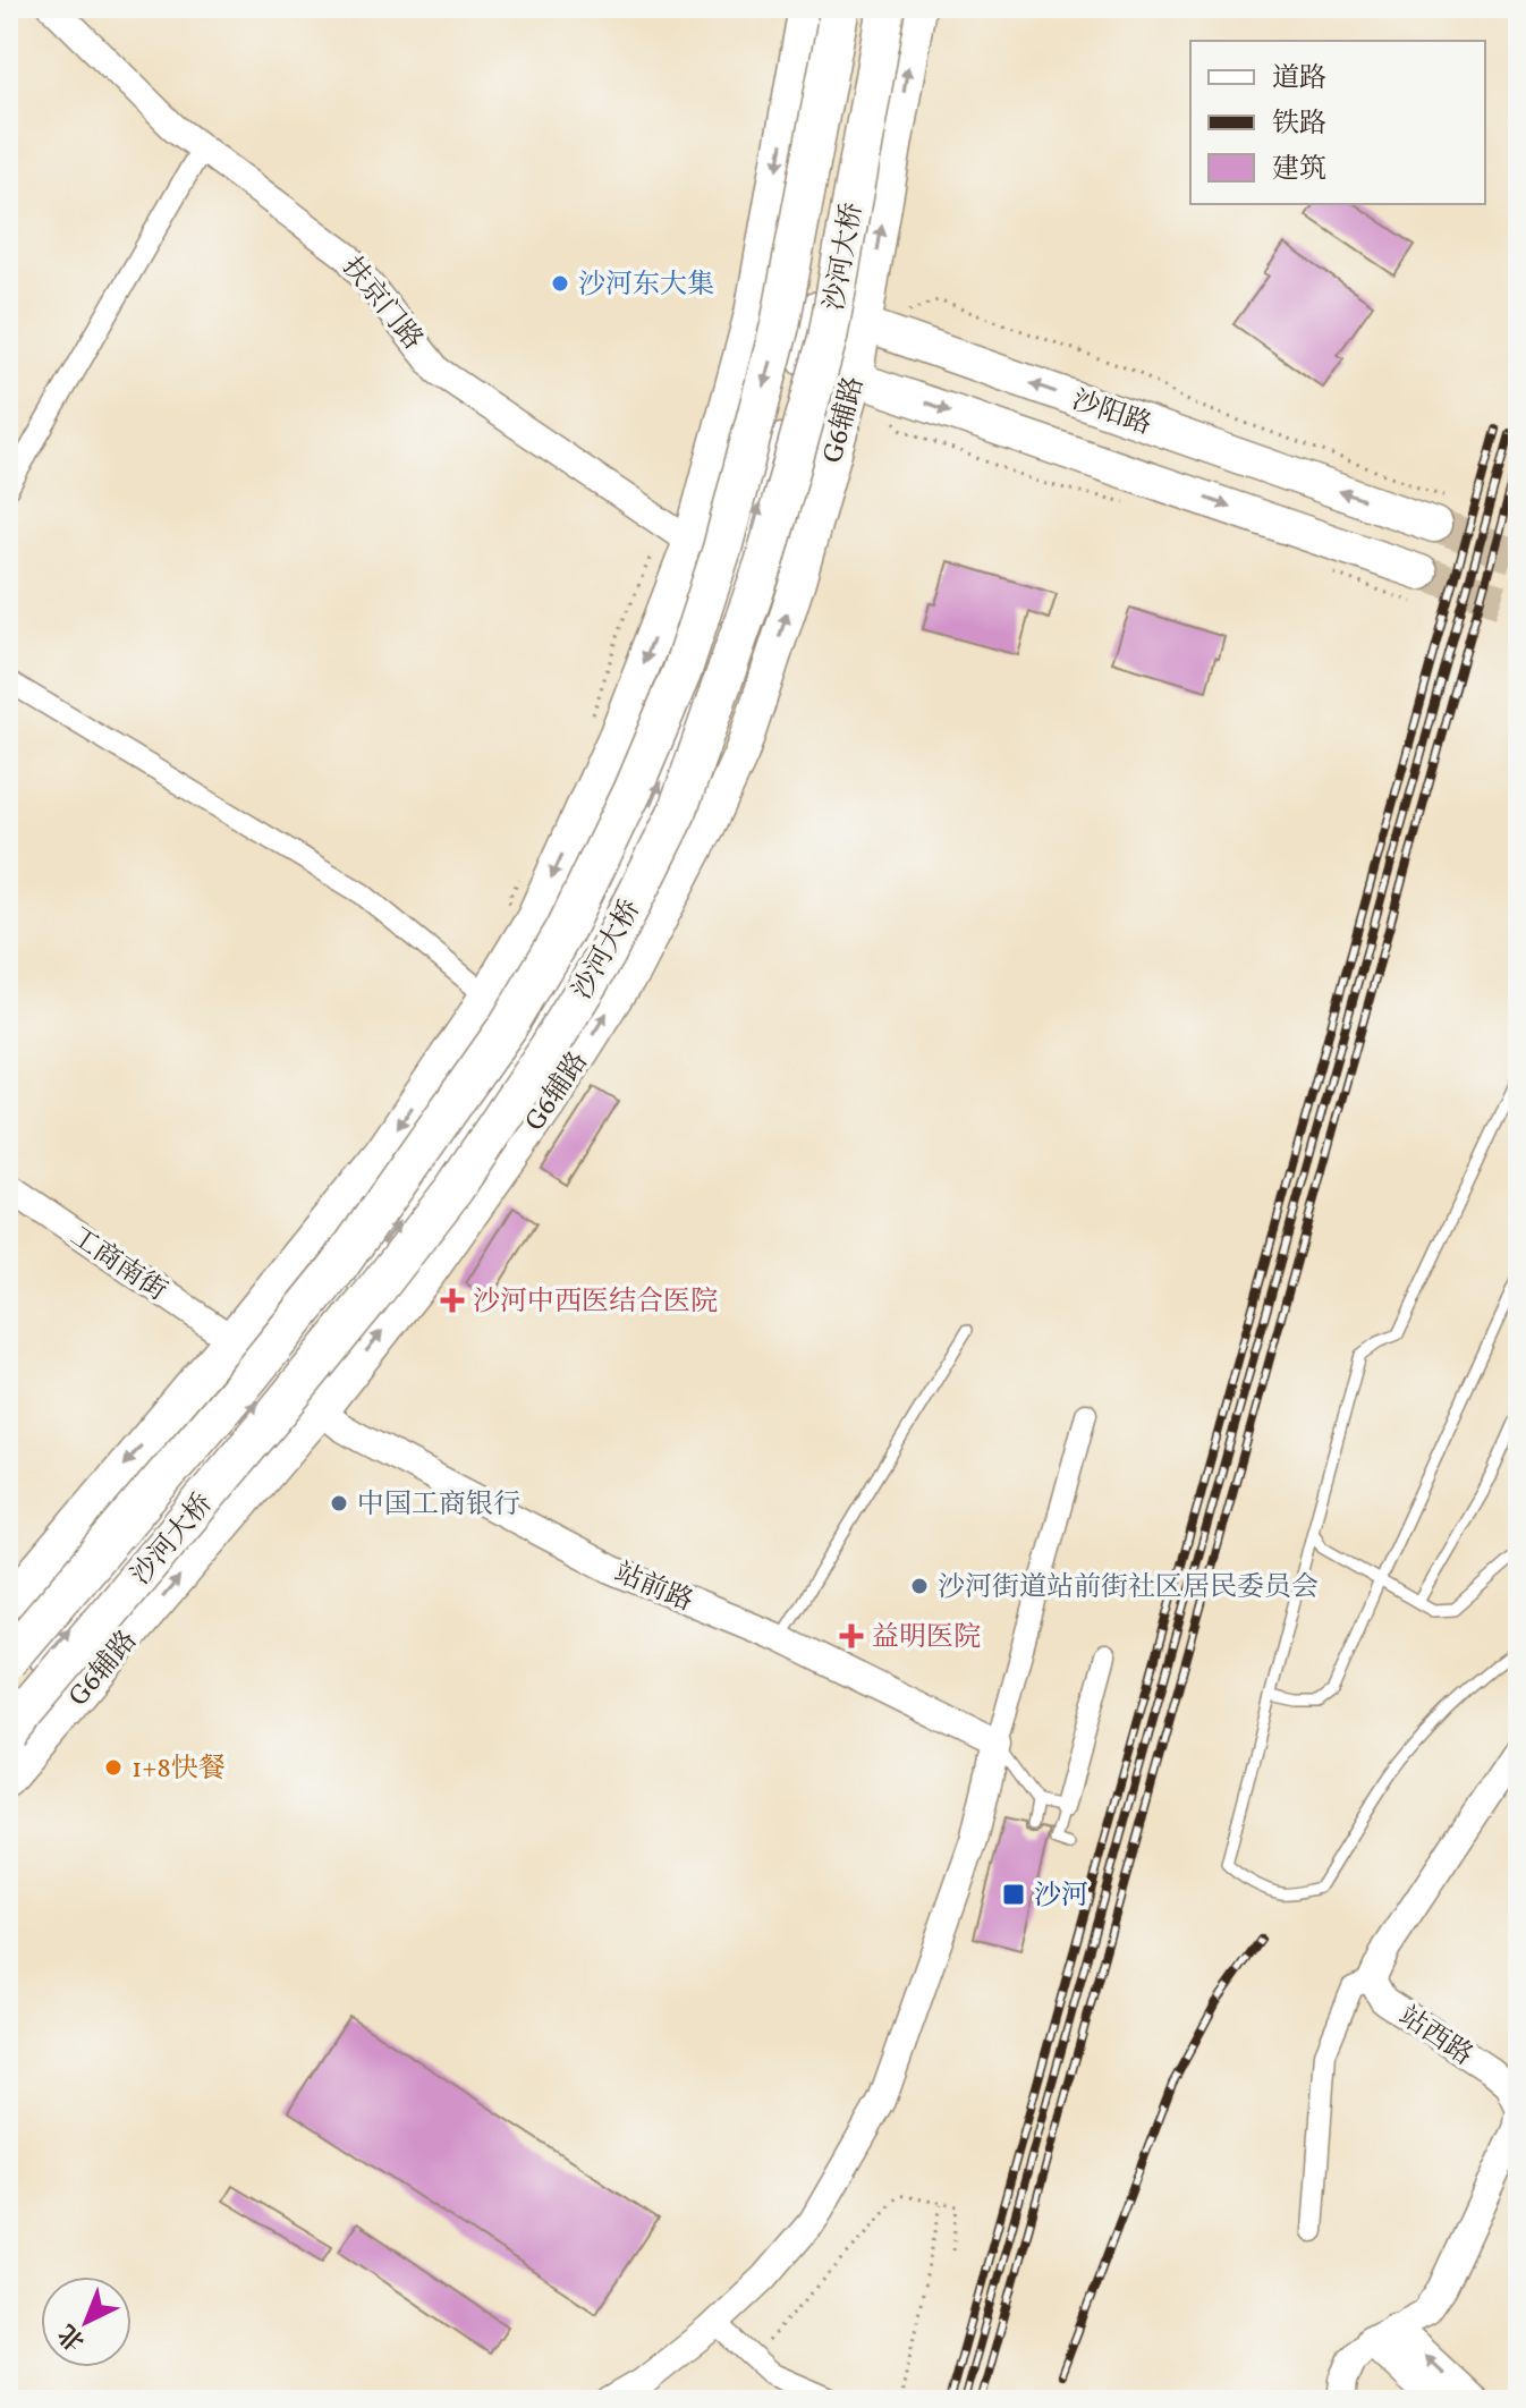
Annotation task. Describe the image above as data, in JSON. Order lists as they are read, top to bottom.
{
  "streets": {
    "highway": ["沙河大桥"],
    "main road": ["沙阳路", "G6辅路"],
    "street": [
      "扶京门路",
      "工商南街",
      "站前路",
      "站西路"
    ]
  },
  "crossings": [
    ["沙阳路", "G6辅路"],
    ["G6辅路", "站前路"],
    ["工商南街", "站前路"]
  ],
  "places": {
    "other": [
      "沙河东大集",
      "中国工商银行",
      "沙河街道站前街社区居民委员会",
      "1+8快餐"
    ],
    "health": ["沙河中西医结合医院", "益明医院"],
    "transit": ["沙河"]
  },
  "legend": ["道路", "铁路", "建筑"],
  "north": "bottom left"
}
